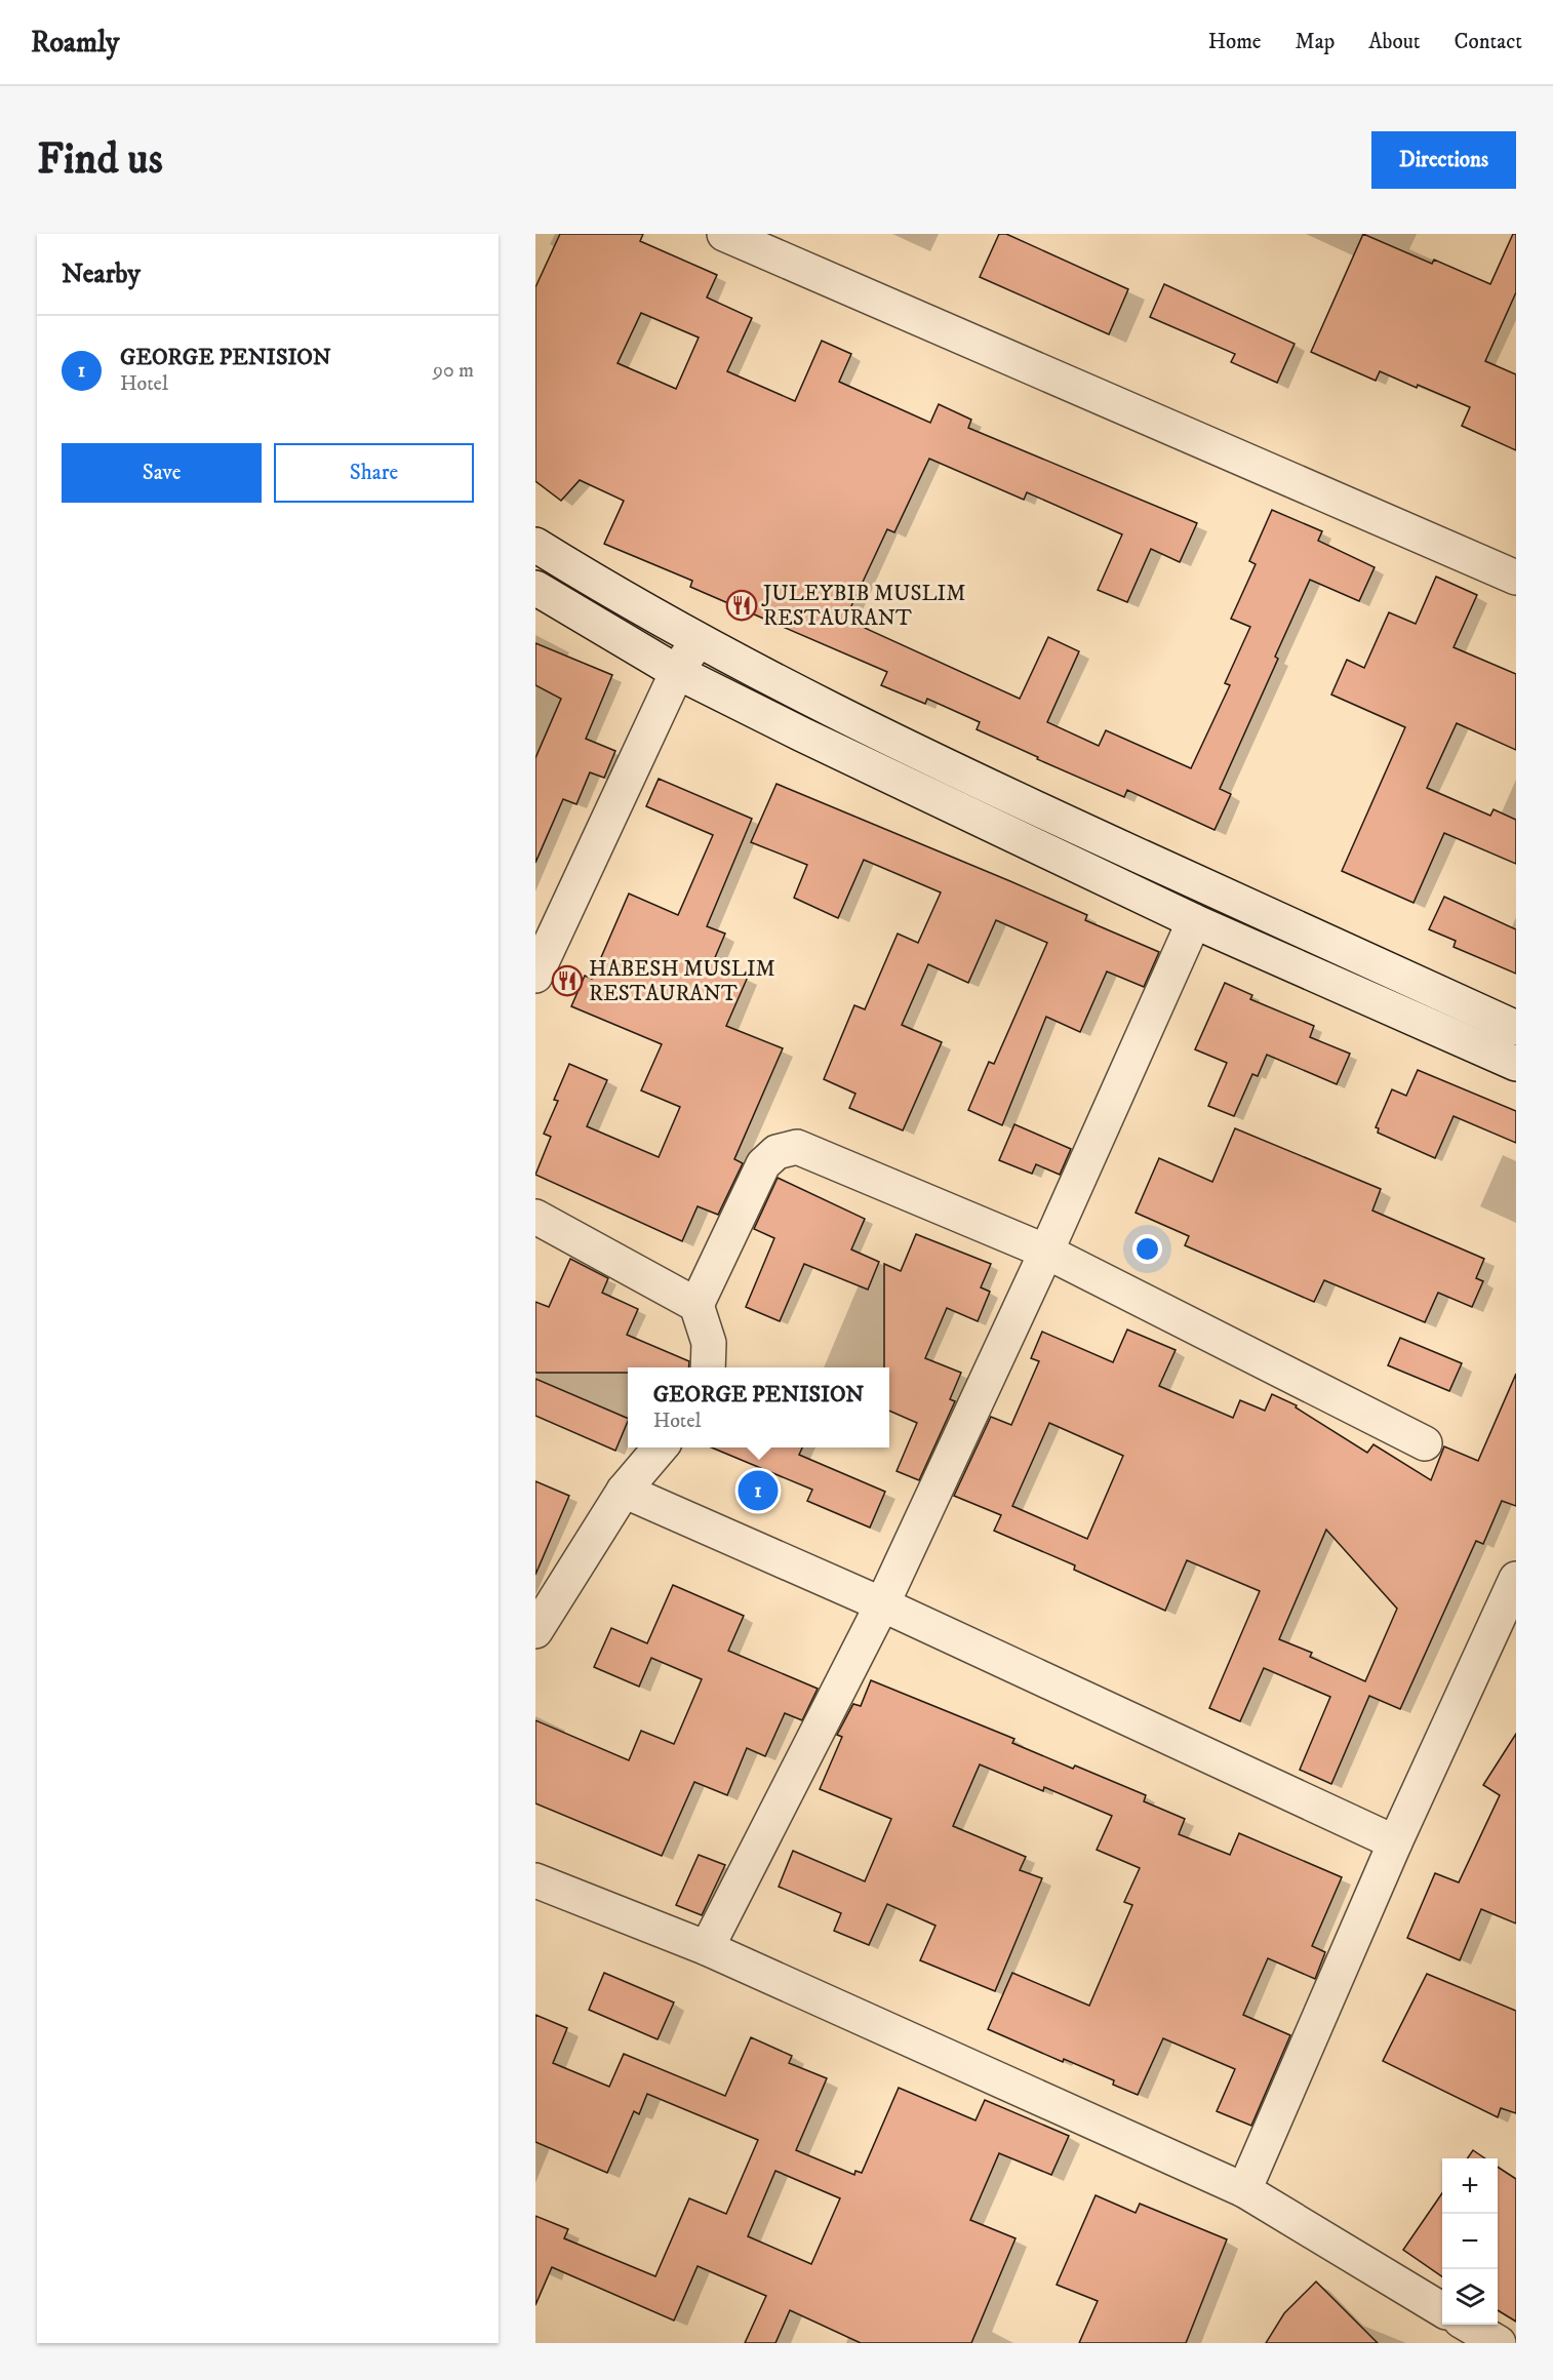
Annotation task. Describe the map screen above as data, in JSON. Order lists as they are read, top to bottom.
{
  "places": {
    "restaurant": ["JULEYBIB MUSLIM RESTAURANT", "HABESH MUSLIM RESTAURANT"]
  },
  "page": {
    "header": "Roamly",
    "nav": [
      "Home",
      "Map",
      "About",
      "Contact"
    ],
    "buttons": [
      "Directions",
      ["Save", "Share"]
    ],
    "title": "Find us",
    "heading": "Nearby",
    "list": [
      {
        "mark": "1",
        "name": "GEORGE PENISION",
        "note": "Hotel",
        "value": "90 m"
      }
    ],
    "popup": ["GEORGE PENISION", "Hotel"],
    "pins": "1",
    "map_buttons": ["+", "−"]
  }
}
